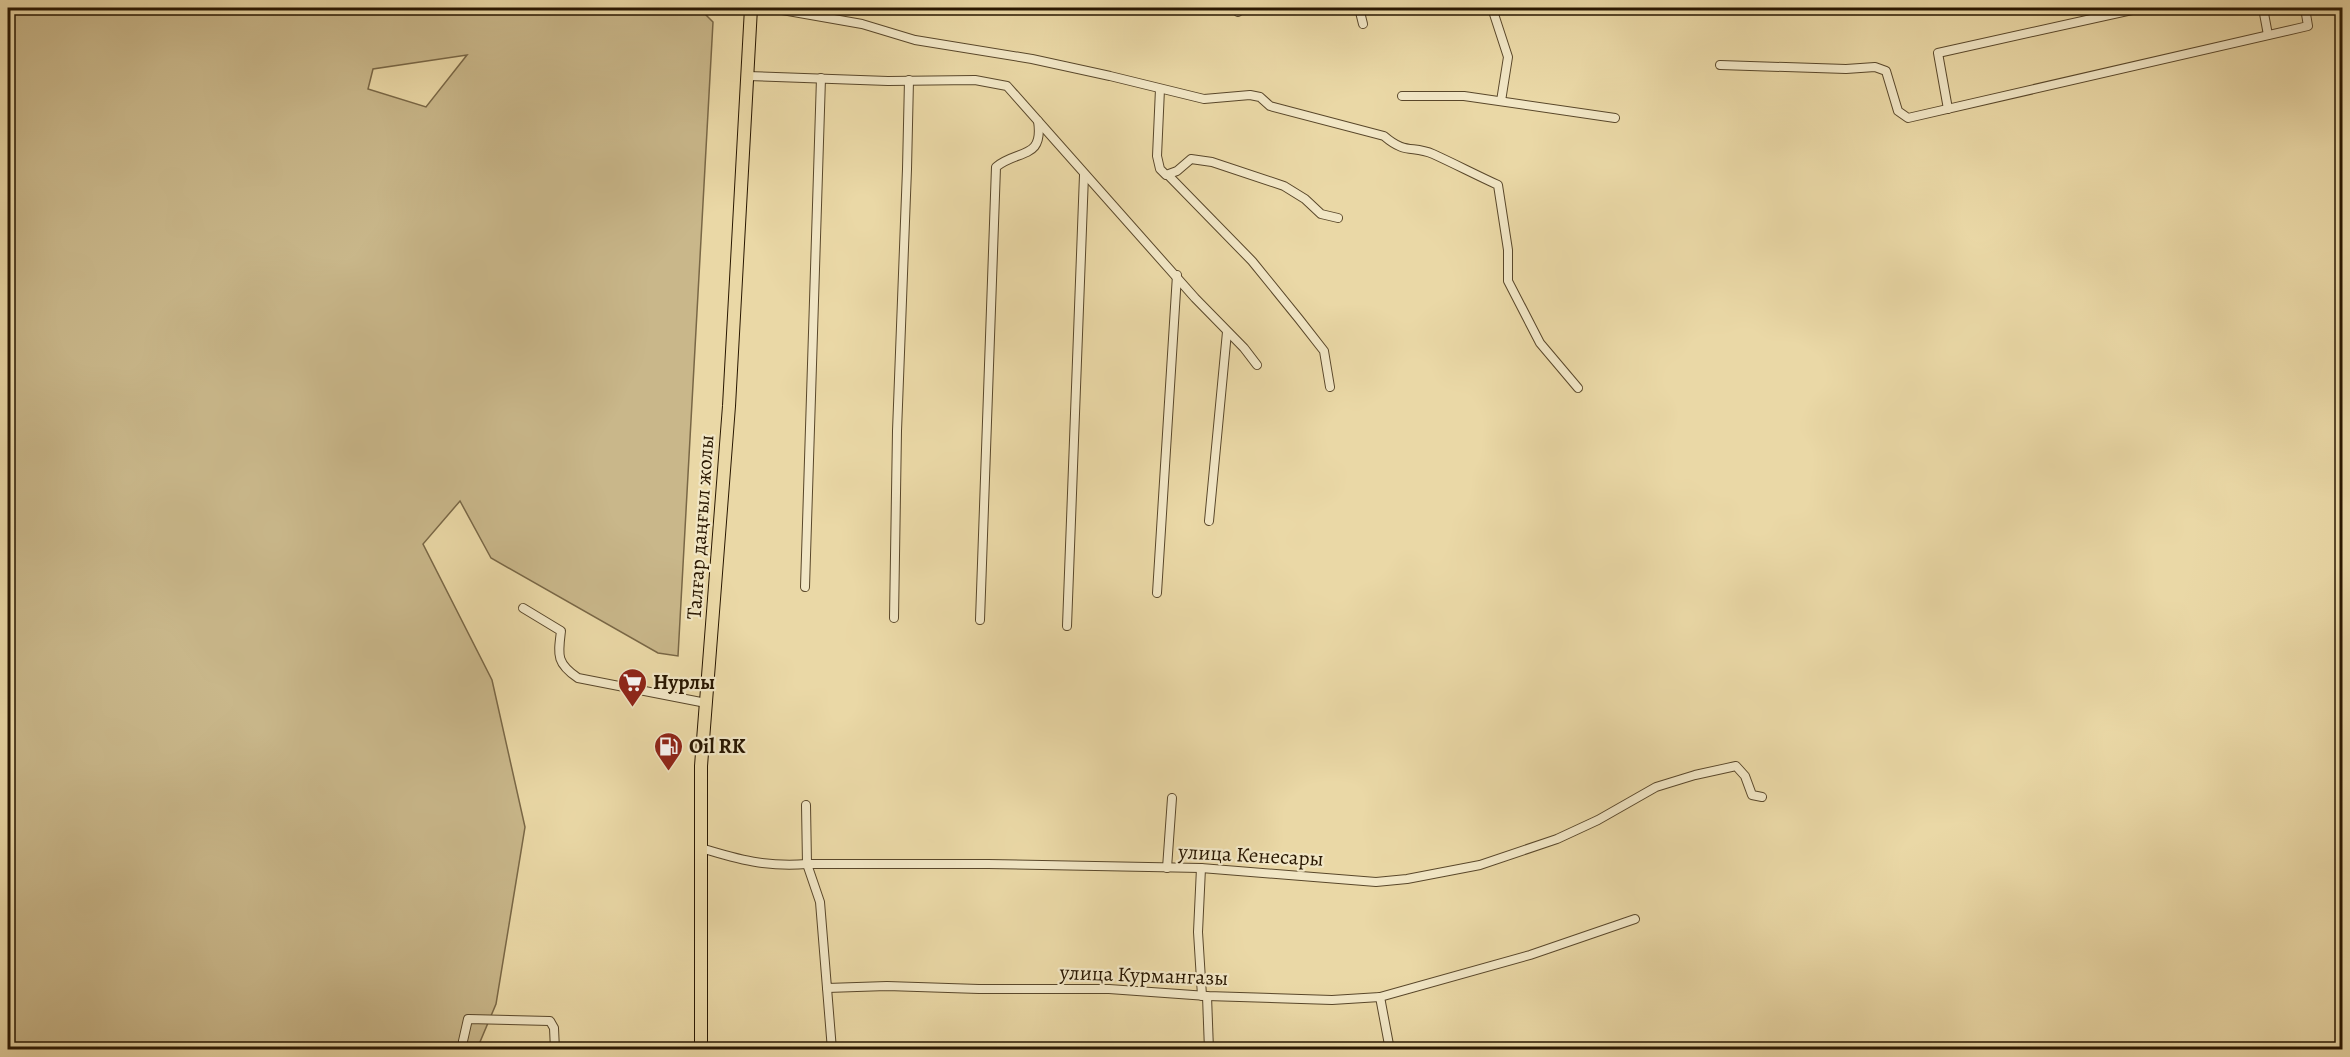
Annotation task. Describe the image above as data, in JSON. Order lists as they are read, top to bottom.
{
  "streets": {
    "main road": ["Талғар даңғыл жолы"],
    "street": ["улица Кенесары", "улица Курмангазы"]
  },
  "crossings": [
    ["Талғар даңғыл жолы", "улица Кенесары"]
  ],
  "places": {
    "supermarket": ["Нурлы"],
    "fuel station": ["Oil RK"]
  }
}
